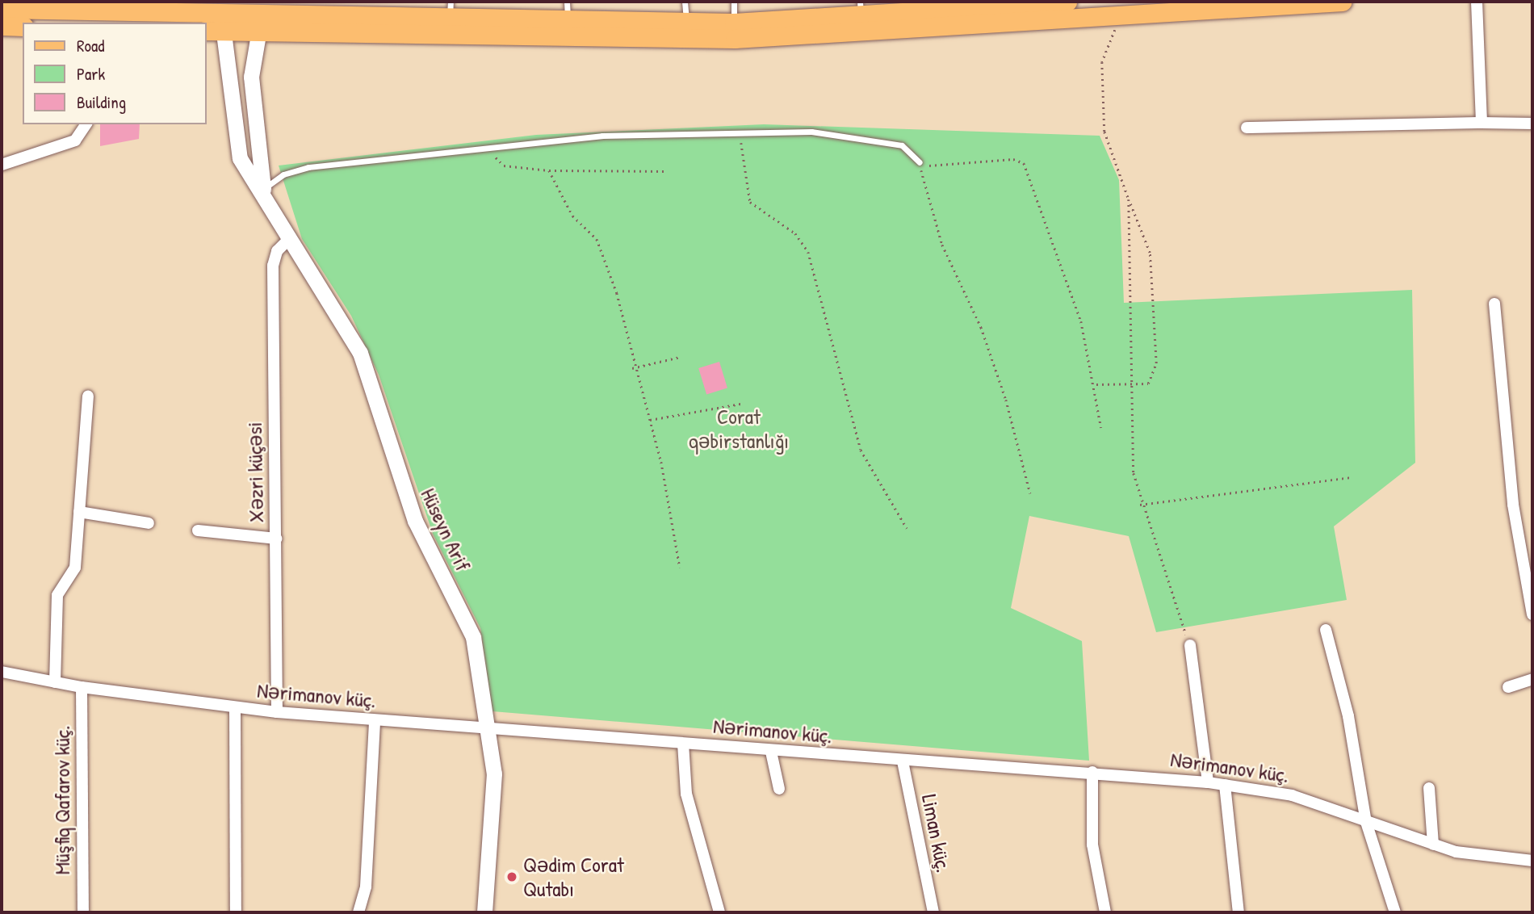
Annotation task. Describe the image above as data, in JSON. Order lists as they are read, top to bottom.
{
  "streets": {
    "street": [
      "Xəzri küçəsi",
      "Hüseyn Arif",
      "Nərimanov küç.",
      "Müşfiq Qafarov küç.",
      "Liman küç."
    ]
  },
  "crossings": [
    ["Xəzri küçəsi", "Hüseyn Arif"],
    ["Xəzri küçəsi", "Nərimanov küç."],
    ["Hüseyn Arif", "Nərimanov küç."],
    ["Nərimanov küç.", "Müşfiq Qafarov küç."],
    ["Nərimanov küç.", "Liman küç."]
  ],
  "parks": ["Corat qəbirstanlığı"],
  "places": ["Qədim Corat Qutabı"],
  "legend": ["Road", "Park", "Building"]
}
